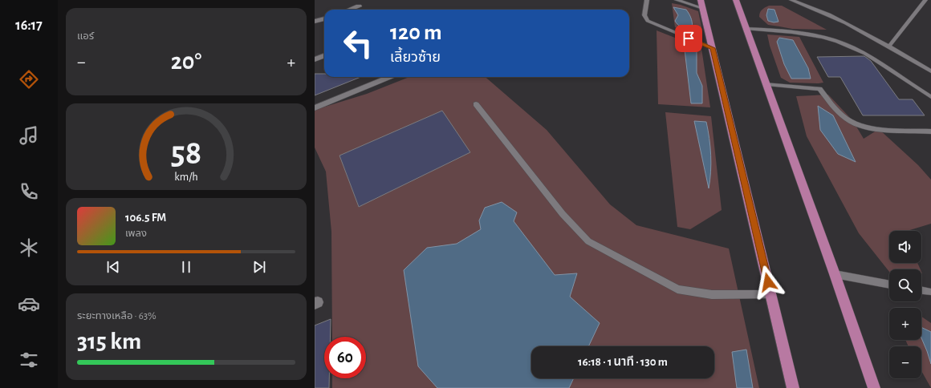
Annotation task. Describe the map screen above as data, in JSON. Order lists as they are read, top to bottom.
{
  "page": {
    "tabs": "16:17",
    "tile": [
      "แอร์",
      ["ระยะทางเหลือ · 63%", "315 km"]
    ],
    "turn": ["120 m", "เลี้ยวซ้าย"],
    "heat": ["−", "20°", "+"],
    "song": ["106.5 FM", "เพลง"],
    "map_buttons": ["+", "−"],
    "limit": "60",
    "trip": "16:18 · 1 นาที · 130 m",
    "gauge": ["58", "km/h"]
  }
}
